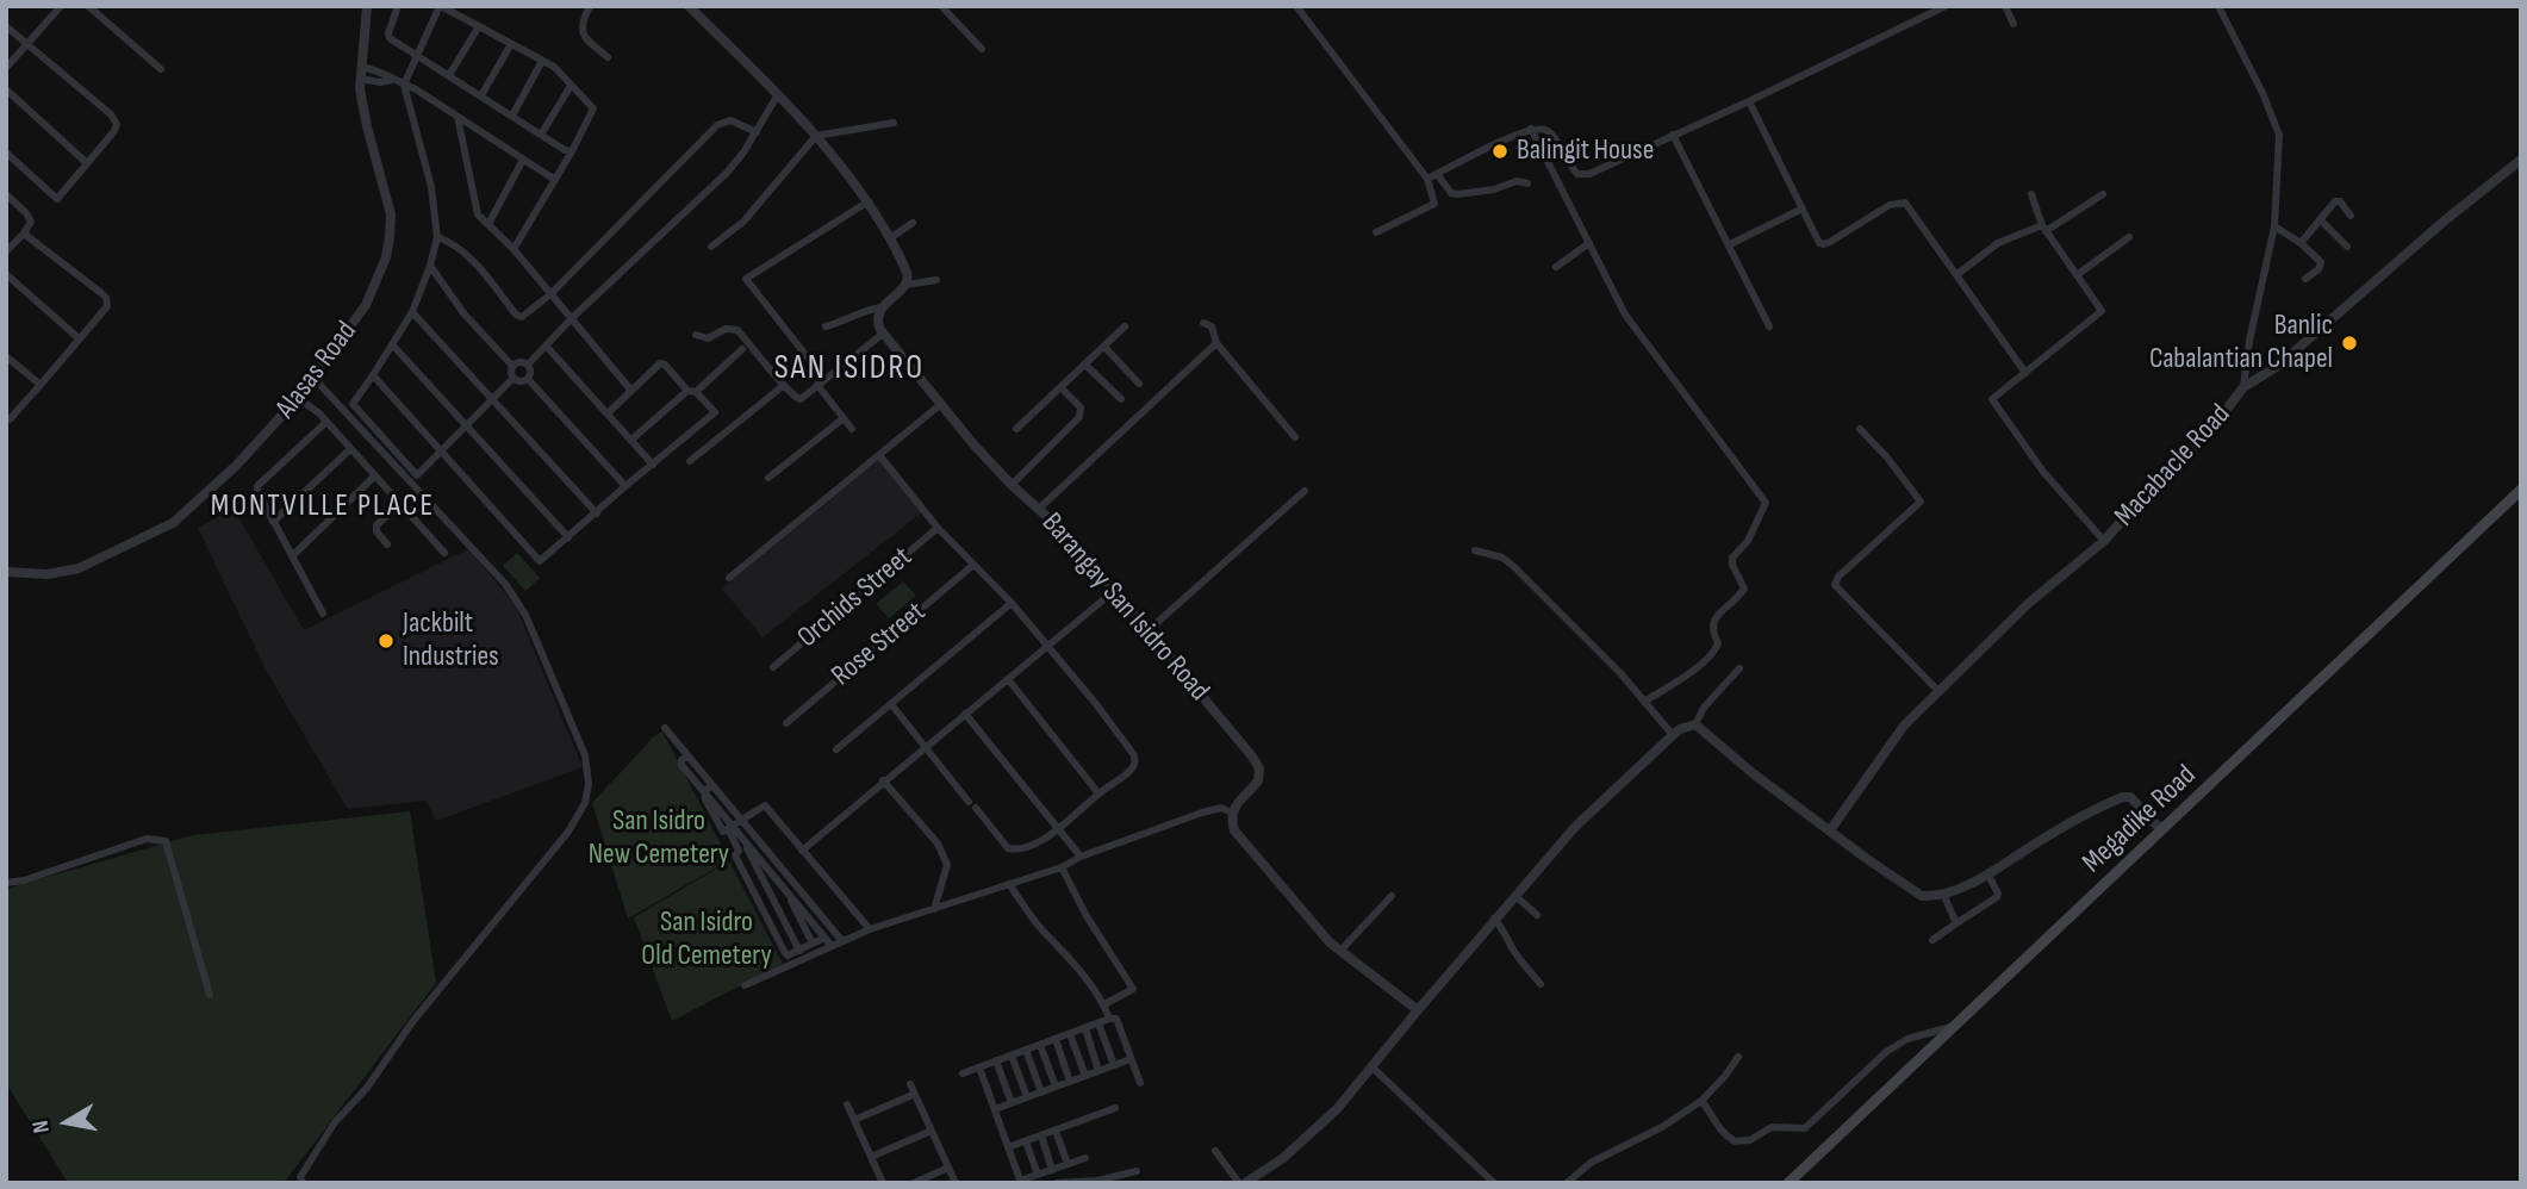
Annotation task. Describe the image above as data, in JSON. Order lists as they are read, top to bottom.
{
  "streets": {
    "main road": ["Megadike Road"],
    "street": [
      "Alasas Road",
      "Macabacle Road",
      "Orchids Street",
      "Barangay San Isidro Road",
      "Rose Street"
    ]
  },
  "districts": ["SAN ISIDRO", "MONTVILLE PLACE"],
  "parks": ["San Isidro New Cemetery", "San Isidro Old Cemetery"],
  "places": ["Balingit House", "Banlic Cabalantian Chapel", "Jackbilt Industries"],
  "north": "left"
}
